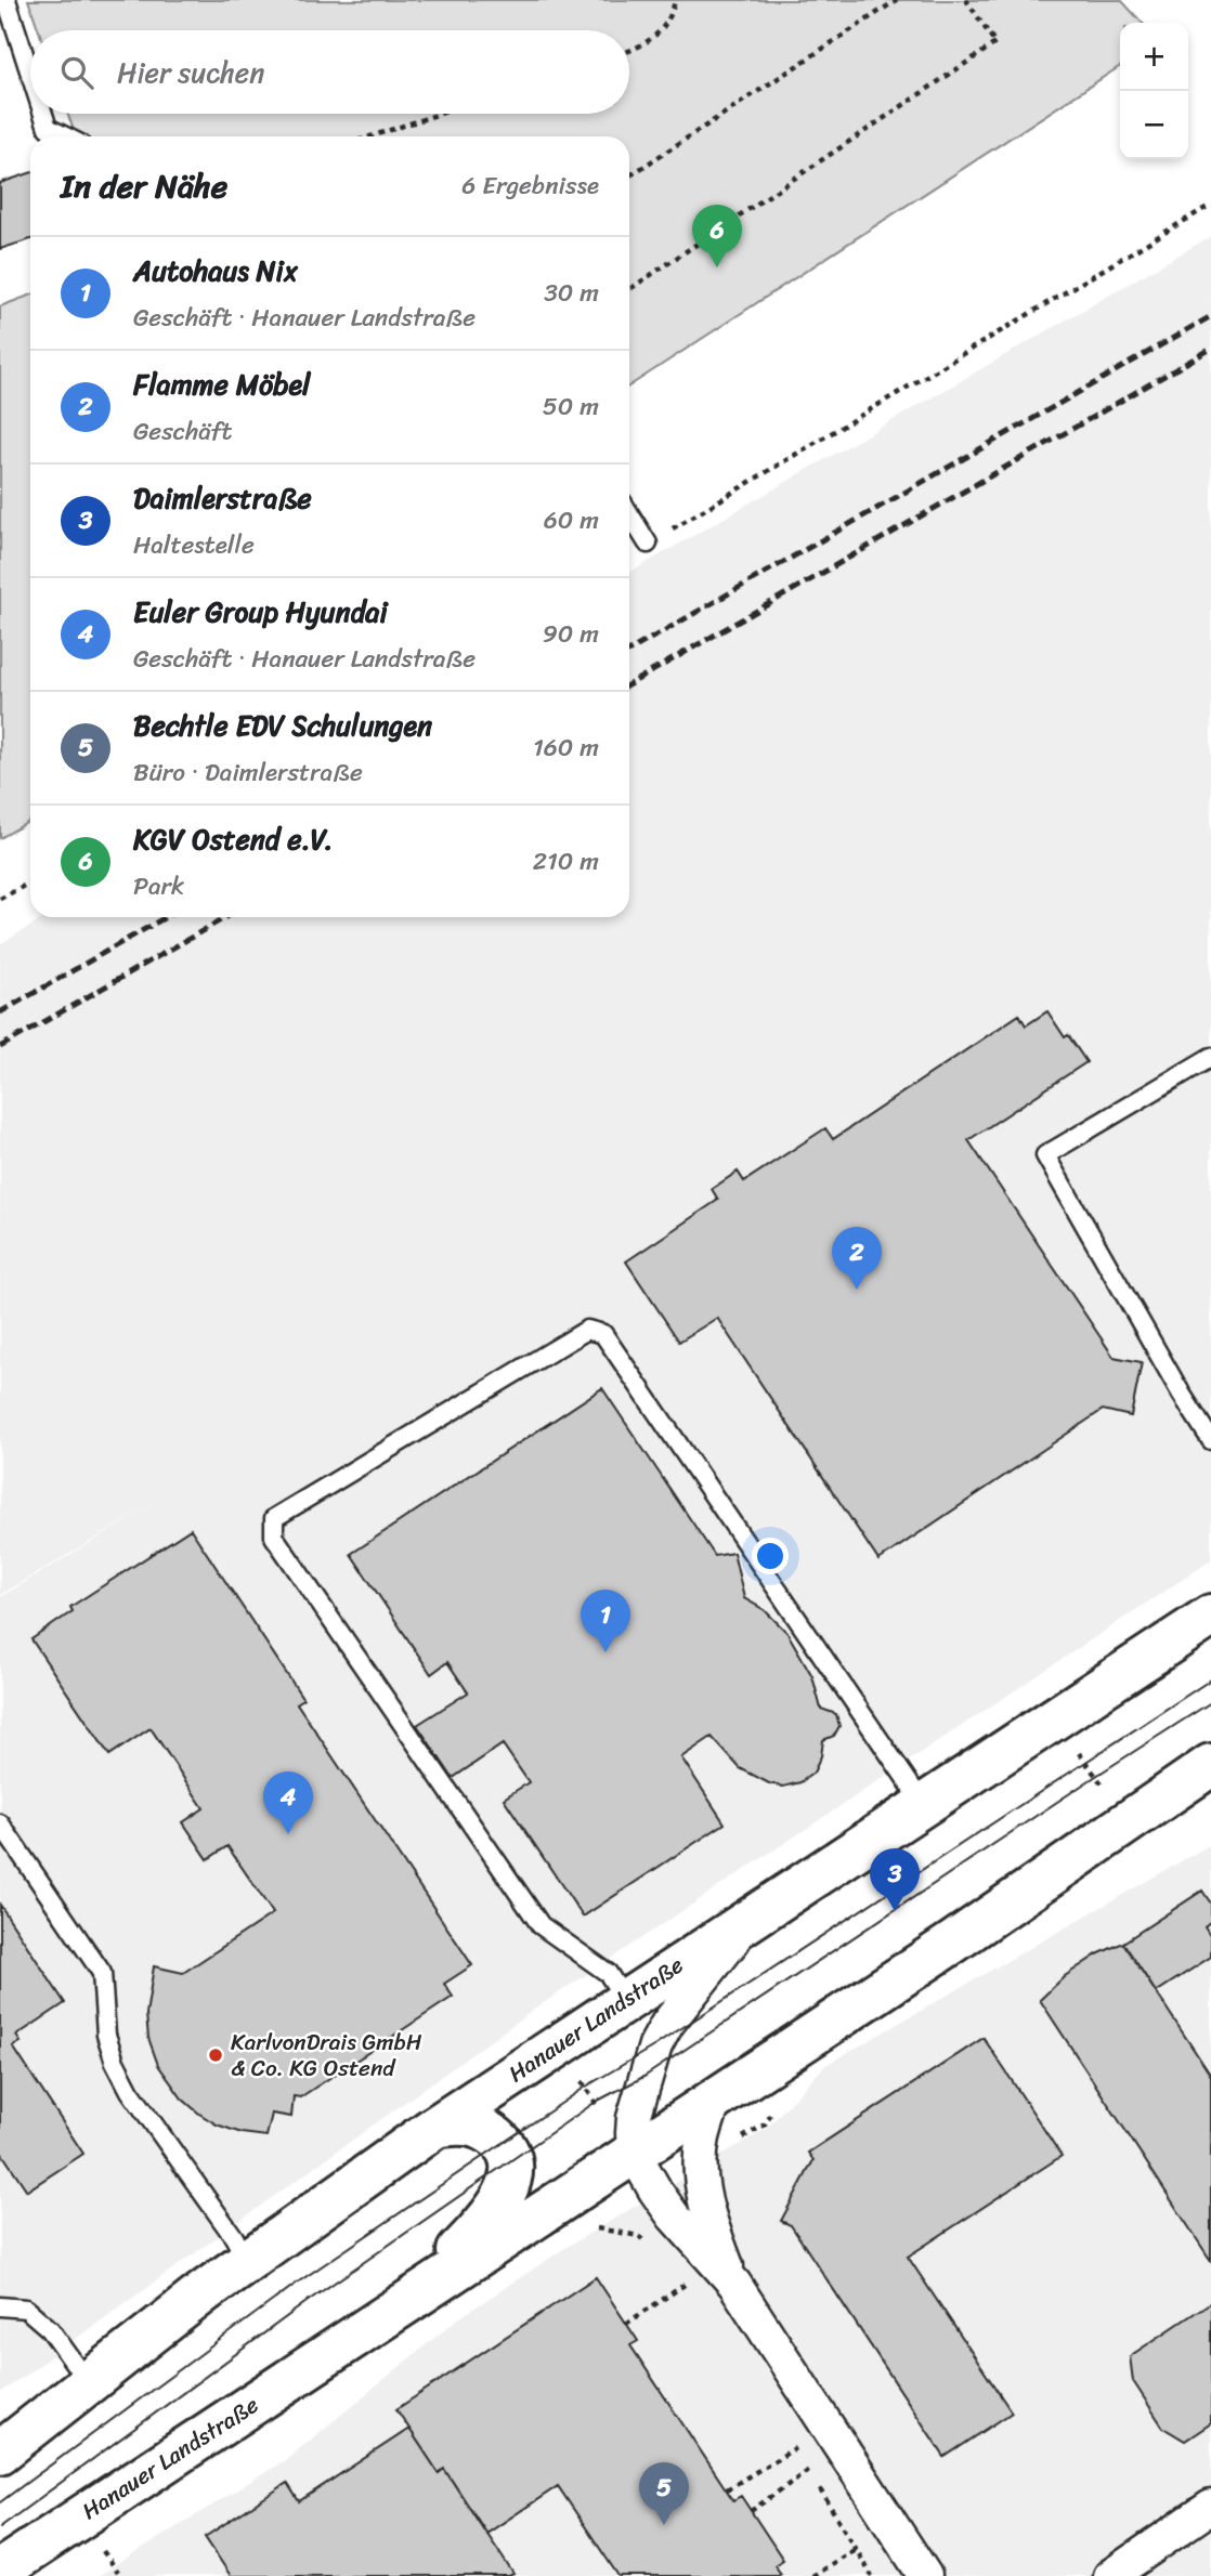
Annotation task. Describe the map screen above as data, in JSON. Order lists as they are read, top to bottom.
{
  "streets": {
    "main road": ["Hanauer Landstraße"]
  },
  "places": ["KarlvonDrais GmbH & Co. KG Ostend"],
  "page": {
    "map_buttons": ["+", "−"],
    "search": "Hier suchen",
    "heading": ["In der Nähe", "6 Ergebnisse"],
    "pins": [
      "6",
      "2",
      "1",
      "4",
      "3",
      "5"
    ],
    "list": [
      {
        "mark": "1",
        "name": "Autohaus Nix",
        "note": "Geschäft · Hanauer Landstraße",
        "value": "30 m"
      },
      {
        "mark": "2",
        "name": "Flamme Möbel",
        "note": "Geschäft",
        "value": "50 m"
      },
      {
        "mark": "3",
        "name": "Daimlerstraße",
        "note": "Haltestelle",
        "value": "60 m"
      },
      {
        "mark": "4",
        "name": "Euler Group Hyundai",
        "note": "Geschäft · Hanauer Landstraße",
        "value": "90 m"
      },
      {
        "mark": "5",
        "name": "Bechtle EDV Schulungen",
        "note": "Büro · Daimlerstraße",
        "value": "160 m"
      },
      {
        "mark": "6",
        "name": "KGV Ostend e.V.",
        "note": "Park",
        "value": "210 m"
      }
    ]
  }
}
